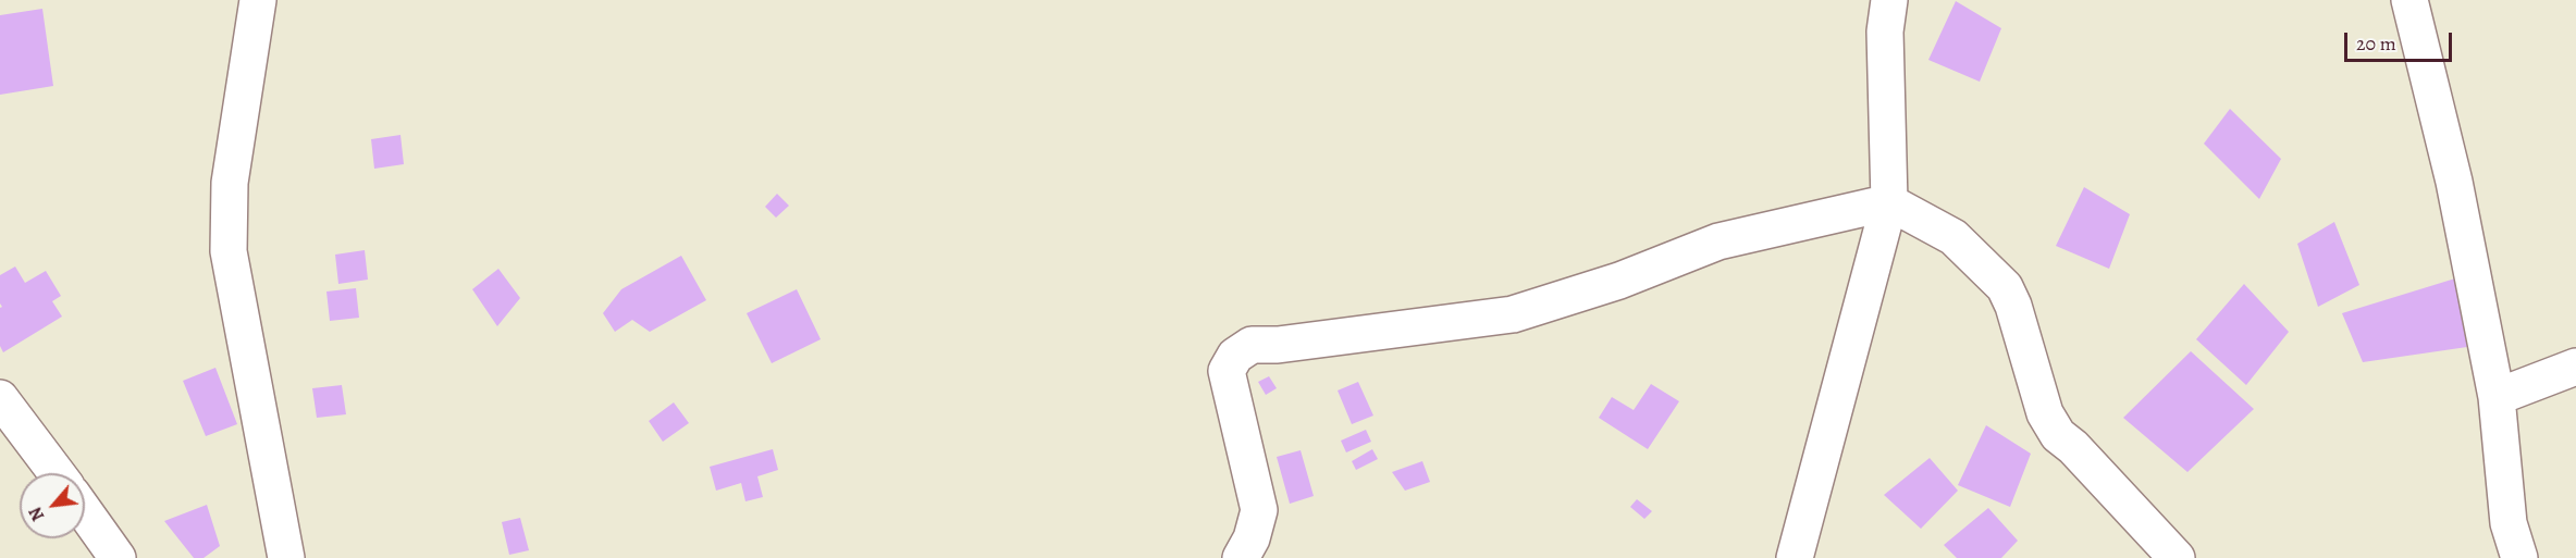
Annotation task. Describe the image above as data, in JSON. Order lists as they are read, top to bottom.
{
  "scale_bar": "20 m",
  "north": "bottom left"
}
